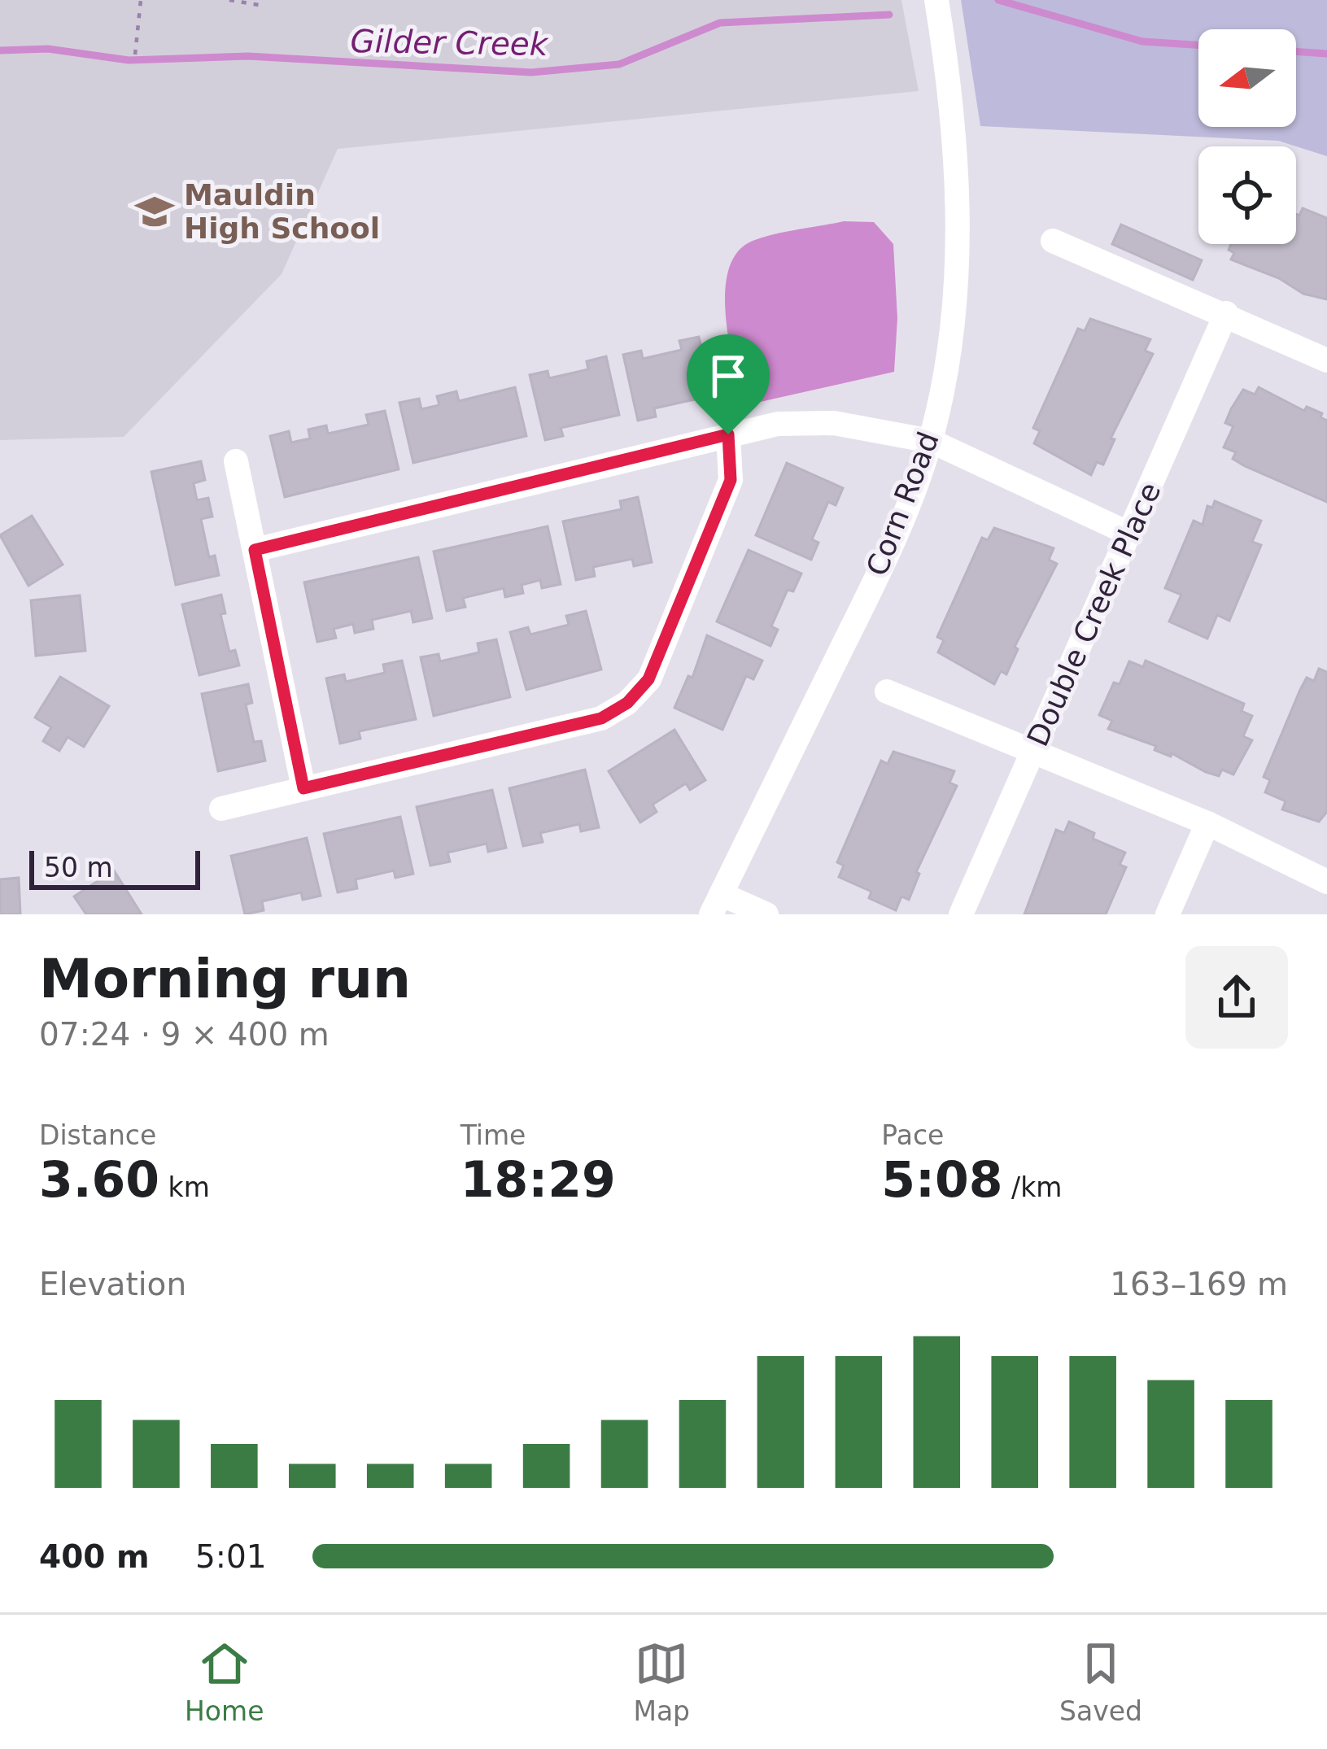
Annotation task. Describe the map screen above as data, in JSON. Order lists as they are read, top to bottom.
{
  "streets": {
    "street": ["Corn Road", "Double Creek Place"]
  },
  "water": ["Gilder Creek"],
  "places": {
    "school or university": ["Mauldin High School"]
  },
  "scale_bar": "50 m",
  "north": "left",
  "page": {
    "scale": "50 m",
    "heading": ["Morning run", "07:24 · 9 × 400 m"],
    "stats": [
      ["Distance", "3.60 km"],
      ["Time", "18:29"],
      ["Pace", "5:08 /km"]
    ],
    "chart": ["Elevation", "163–169 m"],
    "list": [
      {
        "name": "400 m",
        "note": "5:01"
      }
    ],
    "tabs": ["Home", "Map", "Saved"]
  }
}
